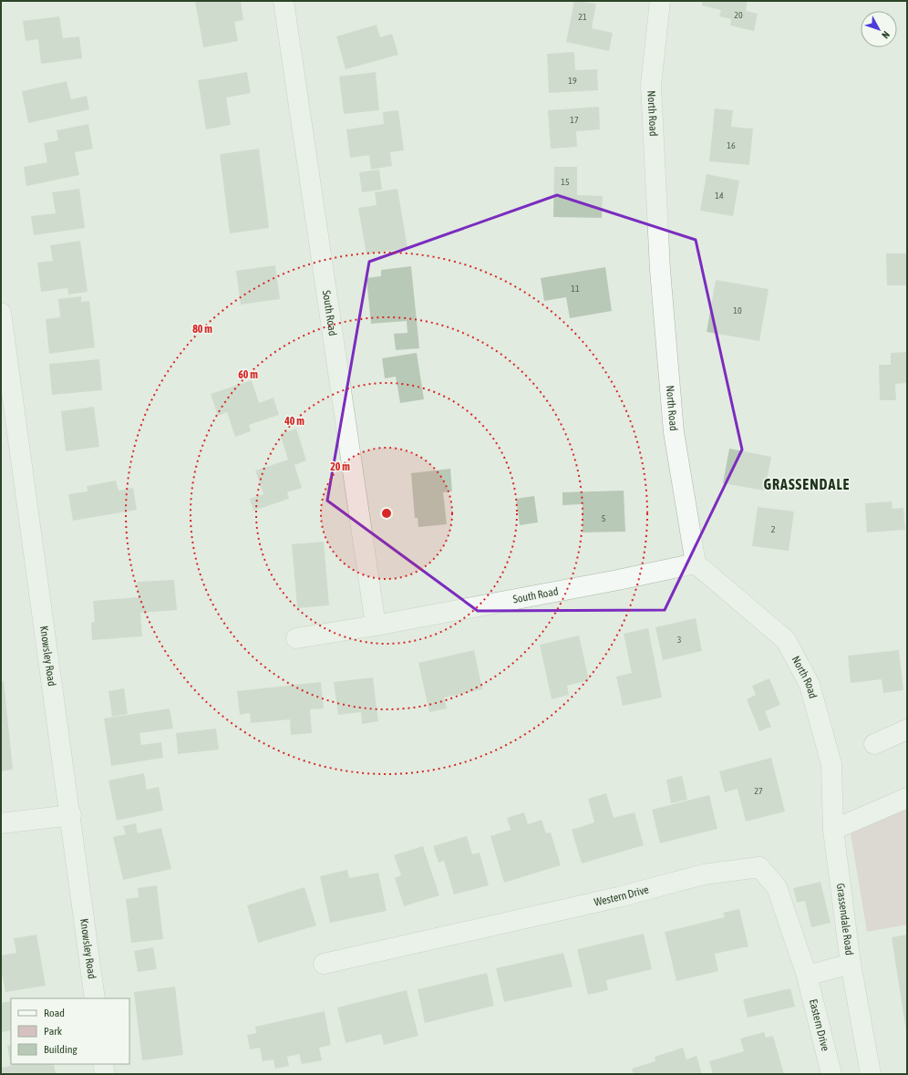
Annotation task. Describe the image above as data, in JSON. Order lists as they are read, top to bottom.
{
  "streets": {
    "street": [
      "North Road",
      "South Road",
      "Knowsley Road",
      "Western Drive",
      "Grassendale Road",
      "Eastern Drive"
    ]
  },
  "crossings": [
    ["North Road", "South Road"],
    ["North Road", "Grassendale Road"],
    ["Western Drive", "Eastern Drive"]
  ],
  "districts": ["GRASSENDALE"],
  "house_numbers": [
    "20",
    "21",
    "19",
    "17",
    "16",
    "15",
    "14",
    "11",
    "10",
    "5",
    "2",
    "3",
    "27"
  ],
  "legend": ["Road", "Park", "Building"],
  "north": "bottom right",
  "rings": [
    "80 m",
    "60 m",
    "40 m",
    "20 m"
  ]
}
